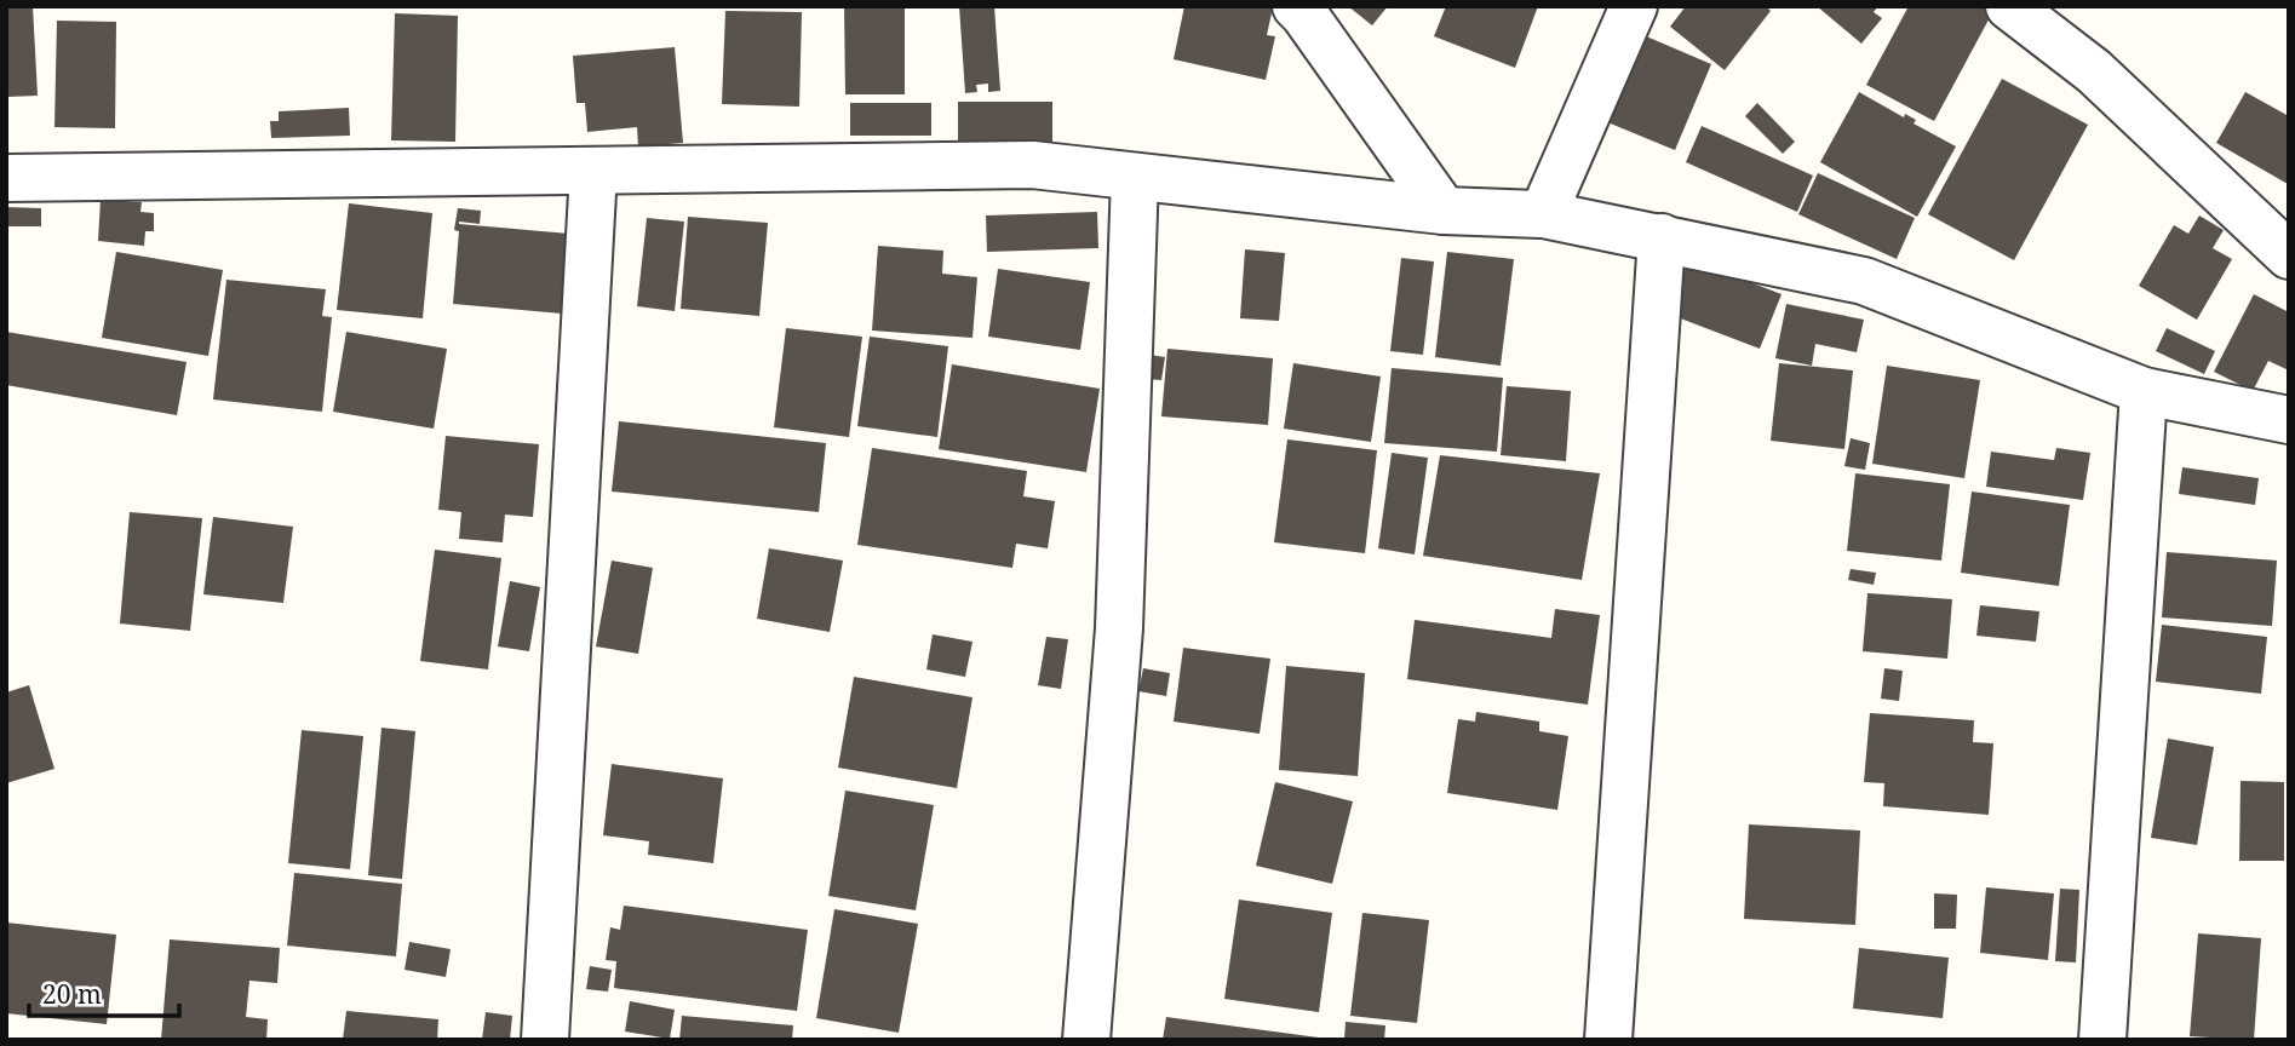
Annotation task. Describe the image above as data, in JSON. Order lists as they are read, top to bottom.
{
  "scale_bar": "20 m"
}
